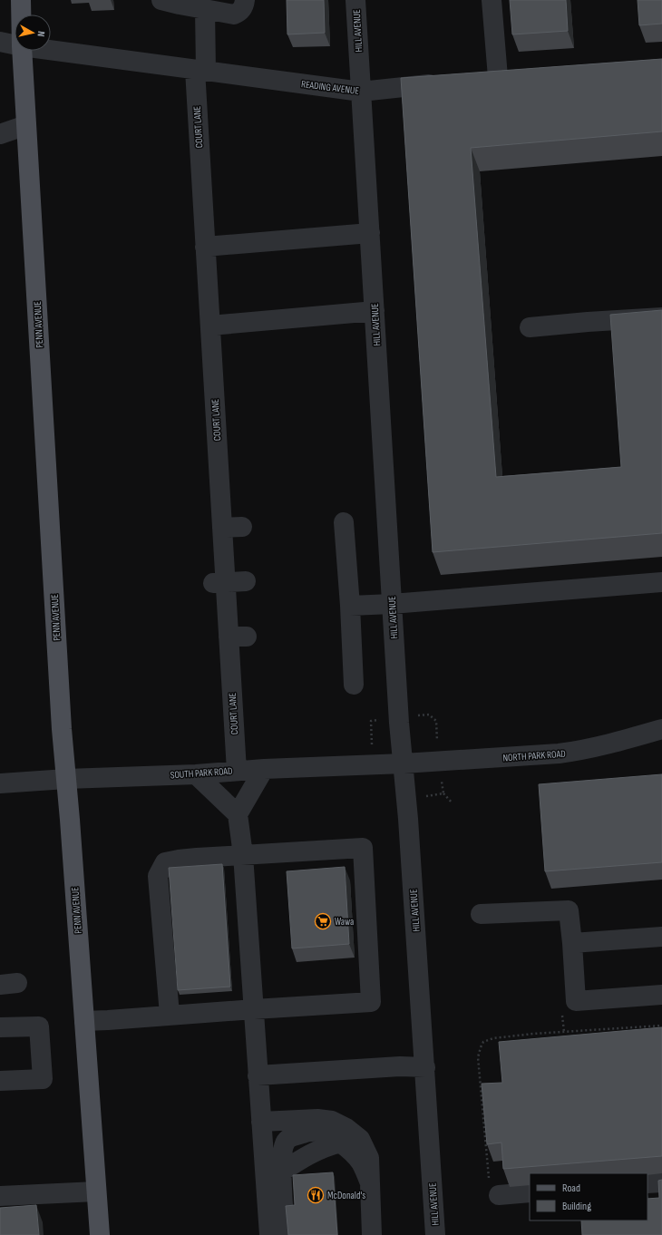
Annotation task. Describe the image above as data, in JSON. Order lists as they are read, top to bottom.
{
  "streets": {
    "main road": ["PENN AVENUE"],
    "street": [
      "HILL AVENUE",
      "READING AVENUE",
      "COURT LANE",
      "NORTH PARK ROAD",
      "SOUTH PARK ROAD"
    ]
  },
  "crossings": [
    ["HILL AVENUE", "READING AVENUE"],
    ["HILL AVENUE", "NORTH PARK ROAD"],
    ["HILL AVENUE", "SOUTH PARK ROAD"],
    ["READING AVENUE", "COURT LANE"],
    ["COURT LANE", "SOUTH PARK ROAD"],
    ["PENN AVENUE", "SOUTH PARK ROAD"],
    ["NORTH PARK ROAD", "SOUTH PARK ROAD"]
  ],
  "places": {
    "supermarket": ["Wawa"],
    "restaurant": ["McDonald's"]
  },
  "legend": ["Road", "Building"],
  "north": "right"
}
